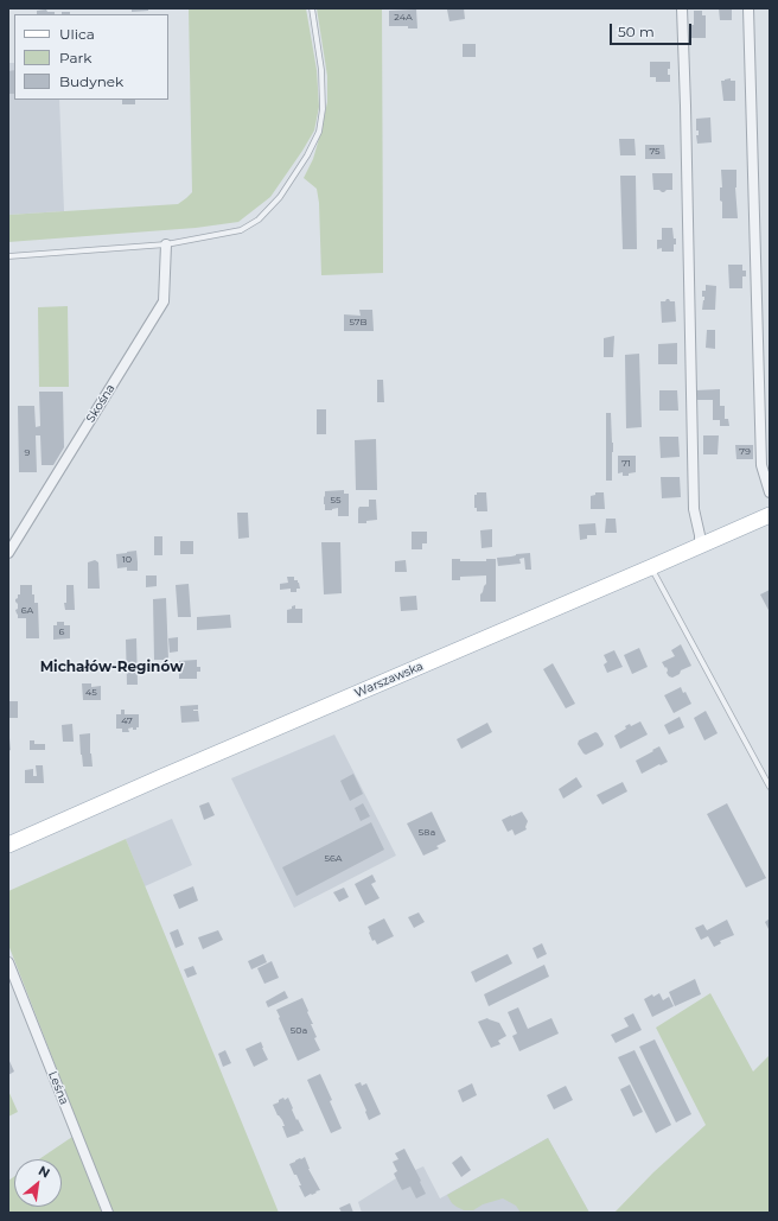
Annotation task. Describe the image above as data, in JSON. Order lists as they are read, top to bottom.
{
  "streets": {
    "main road": ["Warszawska"],
    "street": ["Skośna", "Leśna"]
  },
  "districts": ["Michałów-Reginów"],
  "house_numbers": [
    "24A",
    "75",
    "57B",
    "79",
    "9",
    "71",
    "55",
    "10",
    "6A",
    "6",
    "45",
    "47",
    "58a",
    "56A",
    "50a"
  ],
  "legend": ["Ulica", "Park", "Budynek"],
  "scale_bar": "50 m",
  "north": "top right"
}
